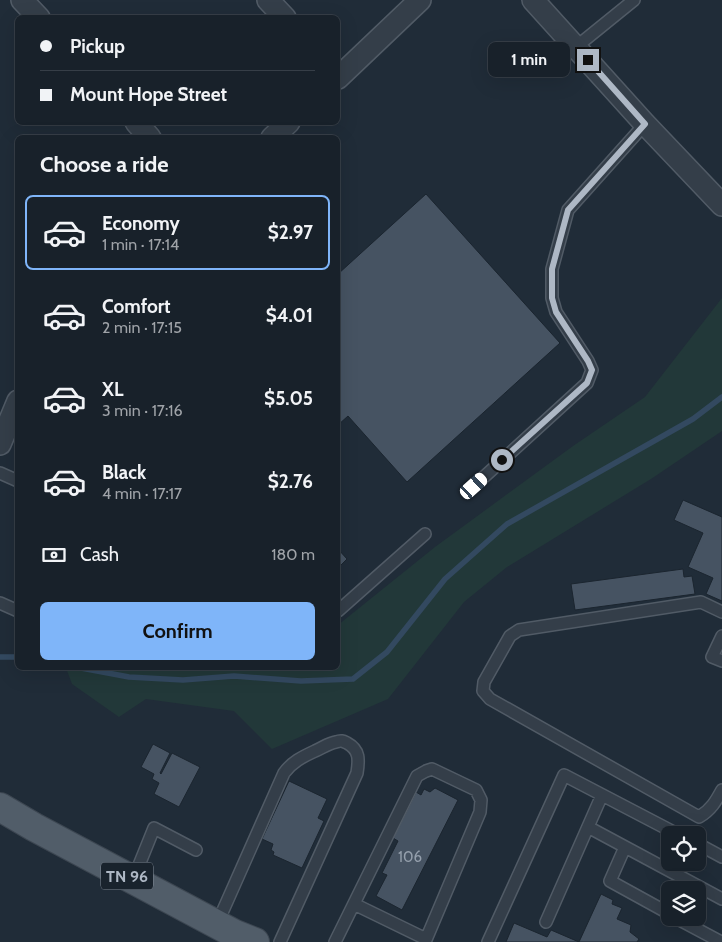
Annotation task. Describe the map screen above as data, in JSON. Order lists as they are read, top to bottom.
{
  "streets": {
    "main road": ["TN 96"]
  },
  "house_numbers": ["106"],
  "page": {
    "banner": ["Pickup", "Mount Hope Street"],
    "bubble": "1 min",
    "heading": "Choose a ride",
    "list": [
      {
        "name": "Economy",
        "note": "1 min · 17:14",
        "value": "$2.97"
      },
      {
        "name": "Comfort",
        "note": "2 min · 17:15",
        "value": "$4.01"
      },
      {
        "name": "XL",
        "note": "3 min · 17:16",
        "value": "$5.05"
      },
      {
        "name": "Black",
        "note": "4 min · 17:17",
        "value": "$2.76"
      }
    ],
    "pay": ["Cash", "180 m"],
    "buttons": "Confirm"
  }
}
